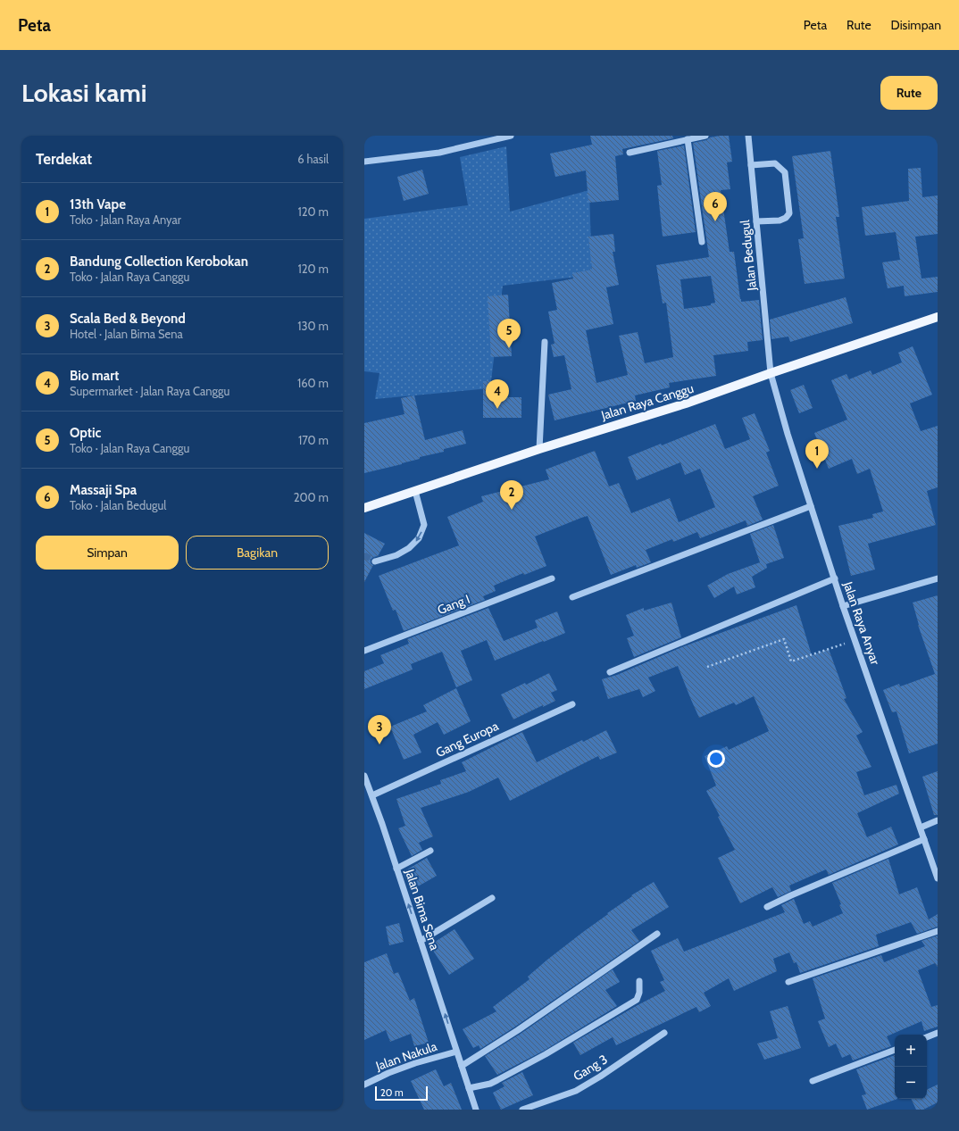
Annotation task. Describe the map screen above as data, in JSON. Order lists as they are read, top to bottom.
{
  "streets": {
    "main road": ["Jalan Raya Canggu"],
    "street": [
      "Jalan Bedugul",
      "Gang I",
      "Jalan Raya Anyar",
      "Gang Europa",
      "Jalan Bima Sena",
      "Jalan Nakula",
      "Gang 3"
    ]
  },
  "crossings": [
    ["Jalan Bedugul", "Jalan Raya Canggu"],
    ["Jalan Bedugul", "Jalan Raya Anyar"],
    ["Jalan Raya Canggu", "Jalan Raya Anyar"],
    ["Gang Europa", "Jalan Bima Sena"],
    ["Jalan Bima Sena", "Jalan Nakula"]
  ],
  "one_way": ["Jalan Bima Sena"],
  "scale_bar": "20 m",
  "page": {
    "header": "Peta",
    "nav": ["Peta", "Rute", "Disimpan"],
    "buttons": [
      "Rute",
      ["Simpan", "Bagikan"]
    ],
    "title": "Lokasi kami",
    "heading": ["Terdekat", "6 hasil"],
    "list": [
      {
        "mark": "1",
        "name": "13th Vape",
        "note": "Toko · Jalan Raya Anyar",
        "value": "120 m"
      },
      {
        "mark": "2",
        "name": "Bandung Collection Kerobokan",
        "note": "Toko · Jalan Raya Canggu",
        "value": "120 m"
      },
      {
        "mark": "3",
        "name": "Scala Bed & Beyond",
        "note": "Hotel · Jalan Bima Sena",
        "value": "130 m"
      },
      {
        "mark": "4",
        "name": "Bio mart",
        "note": "Supermarket · Jalan Raya Canggu",
        "value": "160 m"
      },
      {
        "mark": "5",
        "name": "Optic",
        "note": "Toko · Jalan Raya Canggu",
        "value": "170 m"
      },
      {
        "mark": "6",
        "name": "Massaji Spa",
        "note": "Toko · Jalan Bedugul",
        "value": "200 m"
      }
    ],
    "pins": [
      "6",
      "5",
      "4",
      "1",
      "2",
      "3"
    ],
    "map_buttons": ["+", "−"],
    "scale": "20 m"
  }
}
